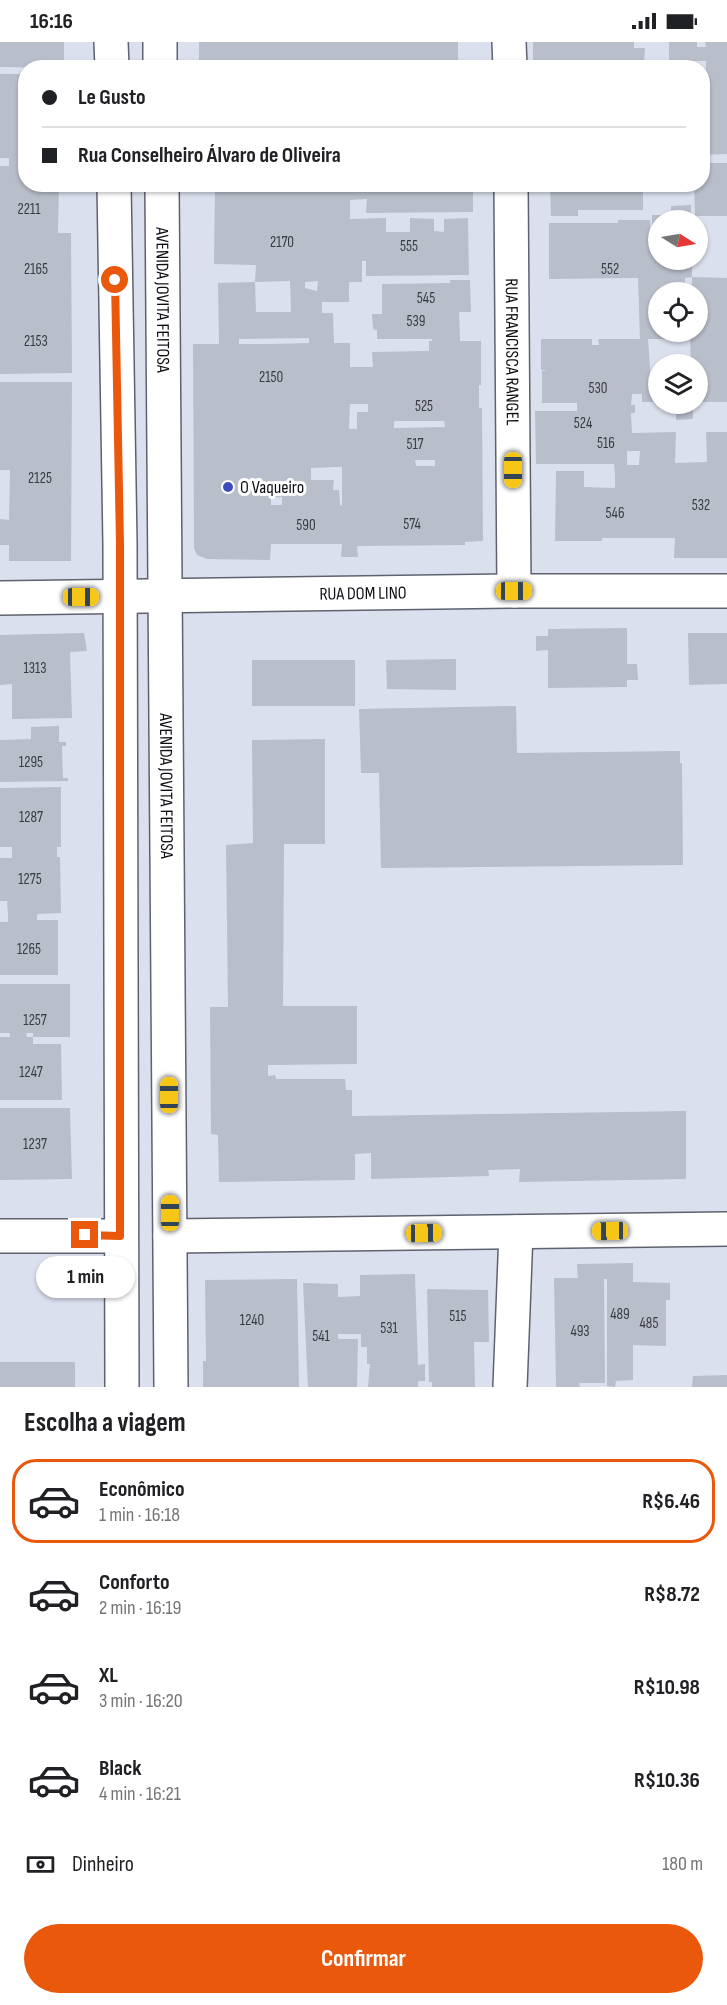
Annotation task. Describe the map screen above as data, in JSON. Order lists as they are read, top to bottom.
{
  "streets": {
    "main road": ["AVENIDA JOVITA FEITOSA", "RUA FRANCISCA RANGEL", "RUA DOM LINO"]
  },
  "crossings": [
    ["AVENIDA JOVITA FEITOSA", "RUA DOM LINO"],
    ["RUA FRANCISCA RANGEL", "RUA DOM LINO"]
  ],
  "places": ["O Vaqueiro"],
  "house_numbers": [
    "2211",
    "2170",
    "555",
    "2165",
    "552",
    "545",
    "539",
    "2153",
    "2150",
    "530",
    "525",
    "524",
    "516",
    "517",
    "2125",
    "532",
    "546",
    "574",
    "590",
    "1313",
    "1295",
    "1287",
    "1275",
    "1265",
    "1257",
    "1247",
    "1237",
    "489",
    "515",
    "1240",
    "485",
    "531",
    "493",
    "541"
  ],
  "north": "right",
  "page": {
    "status": "16:16",
    "banner": ["Le Gusto", "Rua Conselheiro Álvaro de Oliveira"],
    "bubble": "1 min",
    "heading": "Escolha a viagem",
    "list": [
      {
        "name": "Econômico",
        "note": "1 min · 16:18",
        "value": "R$6.46"
      },
      {
        "name": "Conforto",
        "note": "2 min · 16:19",
        "value": "R$8.72"
      },
      {
        "name": "XL",
        "note": "3 min · 16:20",
        "value": "R$10.98"
      },
      {
        "name": "Black",
        "note": "4 min · 16:21",
        "value": "R$10.36"
      }
    ],
    "pay": ["Dinheiro", "180 m"],
    "buttons": "Confirmar"
  }
}
